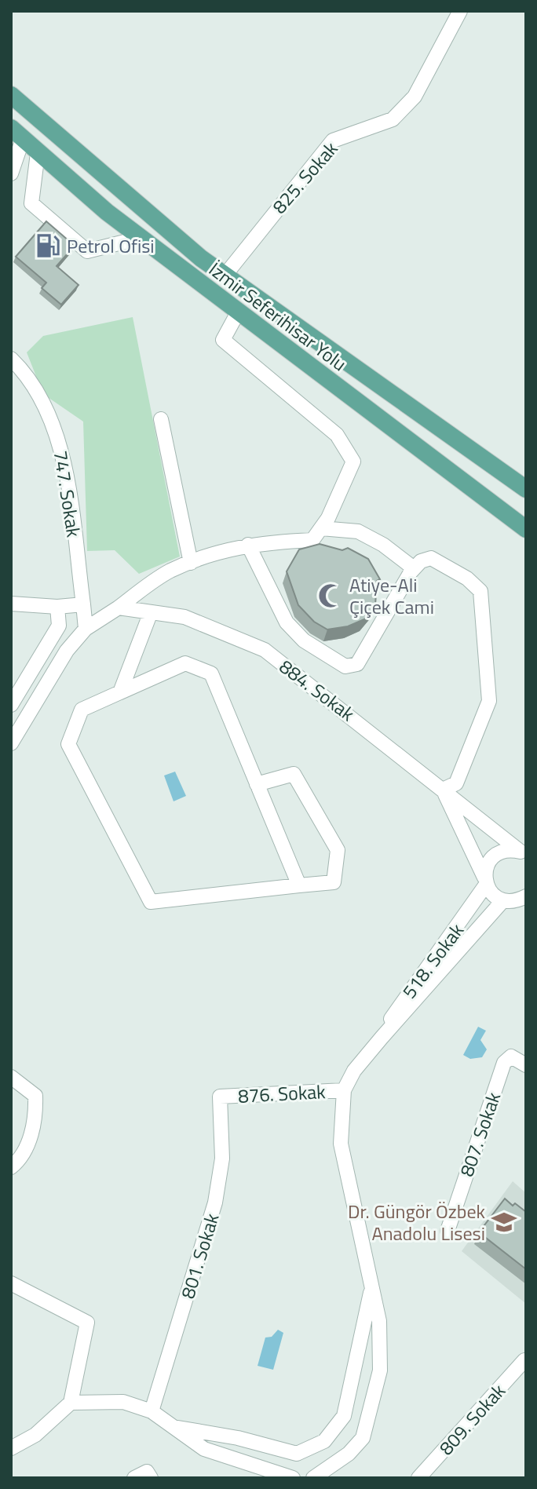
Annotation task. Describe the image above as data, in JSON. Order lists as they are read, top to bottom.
{
  "streets": {
    "main road": ["İzmir Seferihisar Yolu"],
    "street": [
      "825. Sokak",
      "747. Sokak",
      "884. Sokak",
      "518. Sokak",
      "876. Sokak",
      "807. Sokak",
      "801. Sokak",
      "809. Sokak"
    ]
  },
  "crossings": [
    ["825. Sokak", "İzmir Seferihisar Yolu"],
    ["884. Sokak", "518. Sokak"],
    ["518. Sokak", "876. Sokak"],
    ["876. Sokak", "801. Sokak"]
  ],
  "places": {
    "fuel station": ["Petrol Ofisi"],
    "mosque": ["Atiye-Ali Çiçek Cami"],
    "school or university": ["Dr. Güngör Özbek Anadolu Lisesi"]
  }
}
